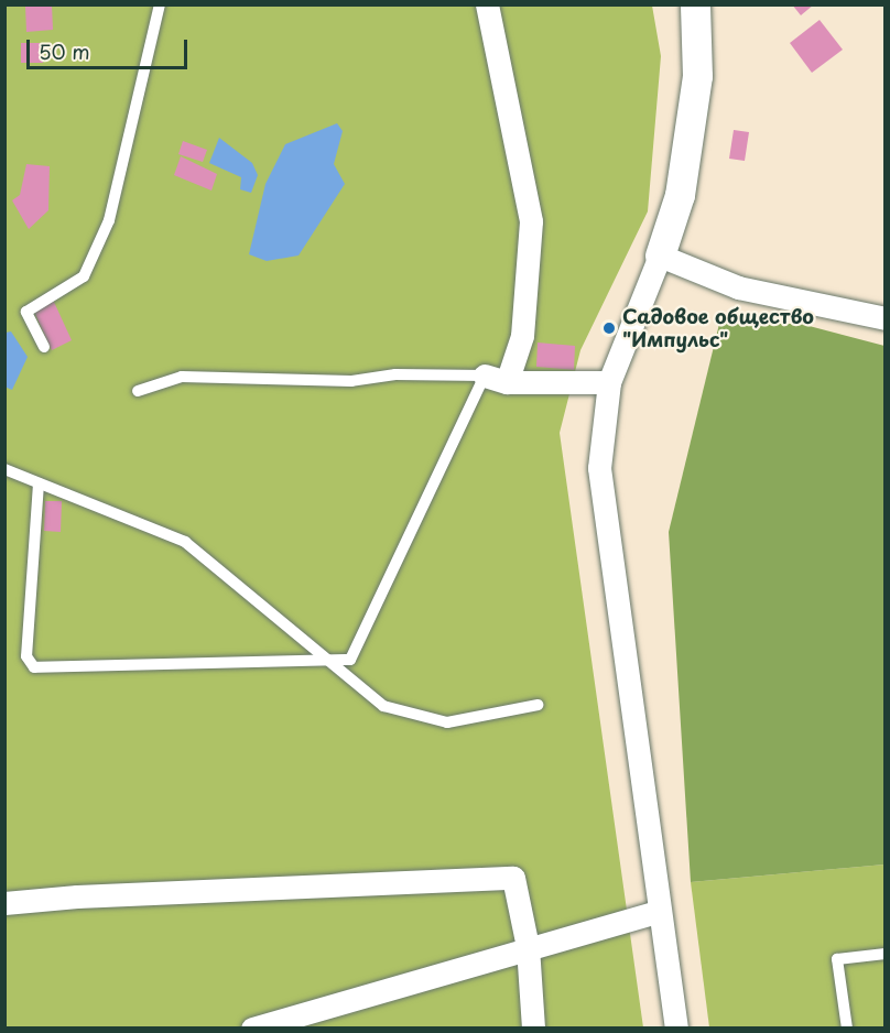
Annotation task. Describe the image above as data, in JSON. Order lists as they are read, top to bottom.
{
  "places": ["Садовое общество \"Импульс\""],
  "scale_bar": "50 m"
}
